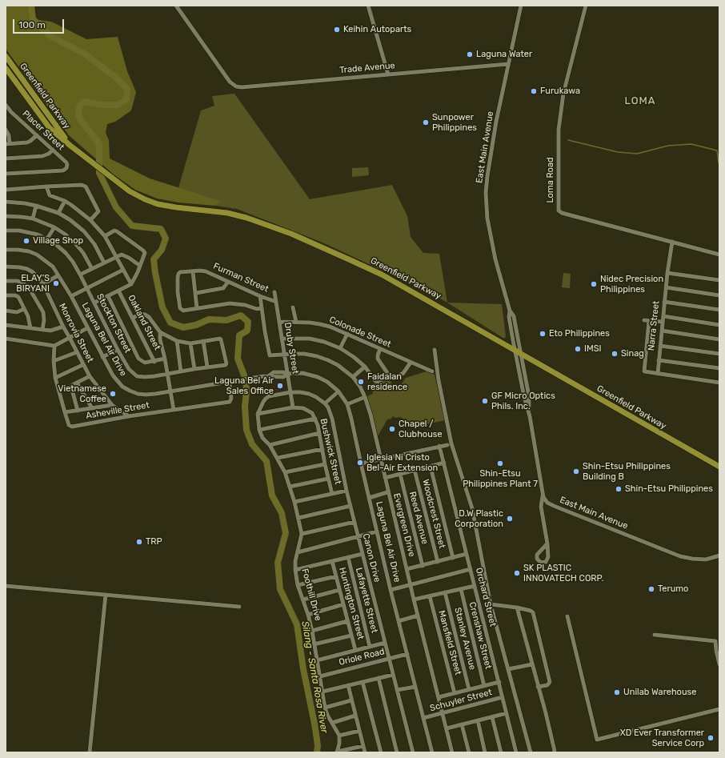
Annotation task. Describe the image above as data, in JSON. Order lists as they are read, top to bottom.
{
  "streets": {
    "main road": ["Greenfield Parkway"],
    "street": [
      "Trade Avenue",
      "Placer Street",
      "East Main Avenue",
      "Loma Road",
      "Furman Street",
      "Oakland Street",
      "Stockton Street",
      "Narra Street",
      "Colonade Street",
      "Monrovia Street",
      "Laguna Bel Air Drive",
      "Druby Street",
      "Asheville Street",
      "Bushwick Street",
      "Woodcrest Street",
      "Reed Avenue",
      "Evergreen Drive",
      "Canon Drive",
      "Foothill Drive",
      "Orchard Street",
      "Lafayette Street",
      "Huntington Street",
      "Crenshaw Street",
      "Stanley Avenue",
      "Mansfield Street",
      "Oriole Road",
      "Schuyler Street"
    ]
  },
  "crossings": [
    ["Trade Avenue", "East Main Avenue"],
    ["Greenfield Parkway", "East Main Avenue"],
    ["Loma Road", "Narra Street"],
    ["Furman Street", "Druby Street"],
    ["Colonade Street", "Druby Street"],
    ["Monrovia Street", "Asheville Street"],
    ["Laguna Bel Air Drive", "Druby Street"],
    ["Laguna Bel Air Drive", "Asheville Street"],
    ["Laguna Bel Air Drive", "Oriole Road"],
    ["Laguna Bel Air Drive", "Schuyler Street"],
    ["Druby Street", "Bushwick Street"],
    ["Druby Street", "Evergreen Drive"],
    ["Bushwick Street", "Foothill Drive"],
    ["Evergreen Drive", "Schuyler Street"],
    ["Canon Drive", "Oriole Road"],
    ["Foothill Drive", "Oriole Road"],
    ["Orchard Street", "Schuyler Street"]
  ],
  "districts": ["LOMA"],
  "water": ["Silang - Santa Rosa River"],
  "places": [
    "Keihin Autoparts",
    "Laguna Water",
    "Furukawa",
    "Sunpower Philippines",
    "Village Shop",
    "ELAY’S BIRYANI",
    "Nidec Precision Philippines",
    "Eto Philippines",
    "IMSI",
    "Sinag",
    "Faidalan residence",
    "Laguna Bel Air Sales Office",
    "Vietnamese Coffee",
    "GF Micro Optics Phils. Inc.",
    "Chapel / Clubhouse",
    "Iglesia Ni Cristo Bel-Air Extension",
    "Shin-Etsu Philippines Plant 7",
    "Shin-Etsu Philippines Building B",
    "Shin-Etsu Philippines",
    "D.W Plastic Corporation",
    "TRP",
    "SK PLASTIC INNOVATECH CORP.",
    "Terumo",
    "Unilab Warehouse",
    "XD Ever Transformer Service Corp"
  ],
  "scale_bar": "100 m"
}
